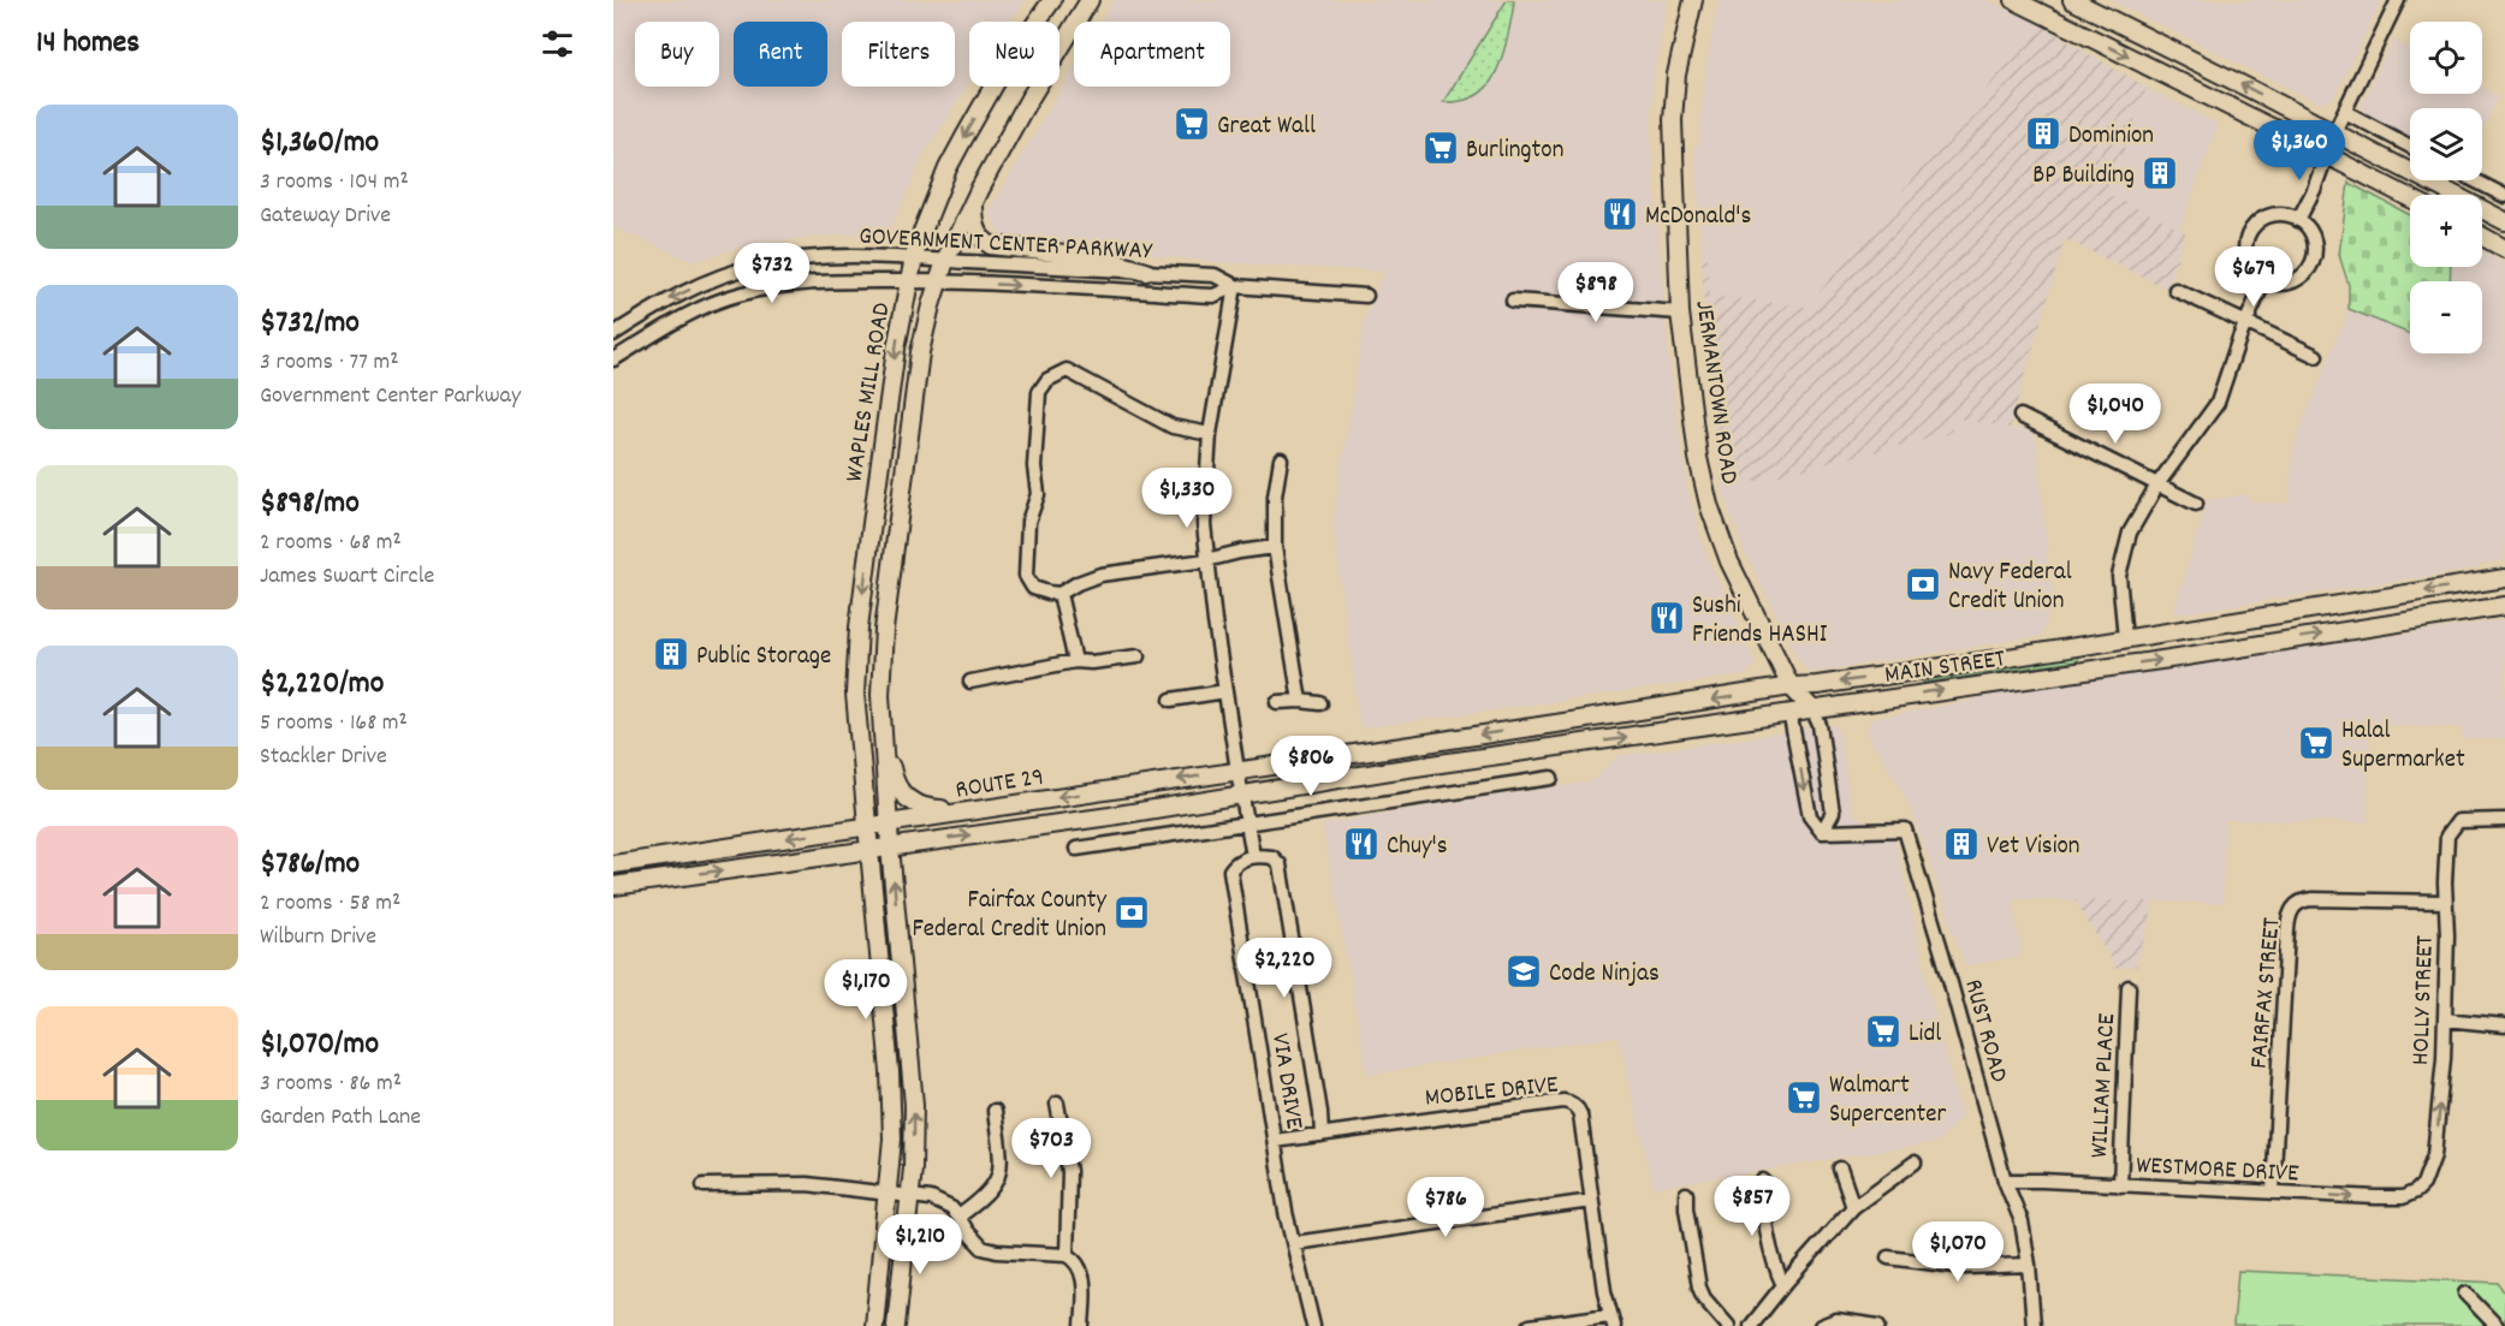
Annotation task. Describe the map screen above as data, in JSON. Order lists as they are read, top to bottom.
{
  "streets": {
    "main road": [
      "WAPLES MILL ROAD",
      "JERMANTOWN ROAD",
      "MAIN STREET",
      "ROUTE 29"
    ],
    "street": [
      "GOVERNMENT CENTER PARKWAY",
      "FAIRFAX STREET",
      "HOLLY STREET",
      "RUST ROAD",
      "VIA DRIVE",
      "WILLIAM PLACE",
      "MOBILE DRIVE",
      "WESTMORE DRIVE"
    ]
  },
  "crossings": [
    ["GOVERNMENT CENTER PARKWAY", "WAPLES MILL ROAD"],
    ["WAPLES MILL ROAD", "ROUTE 29"],
    ["JERMANTOWN ROAD", "MAIN STREET"],
    ["MAIN STREET", "ROUTE 29"],
    ["FAIRFAX STREET", "HOLLY STREET"],
    ["FAIRFAX STREET", "WESTMORE DRIVE"],
    ["HOLLY STREET", "WESTMORE DRIVE"],
    ["RUST ROAD", "WESTMORE DRIVE"],
    ["VIA DRIVE", "MOBILE DRIVE"],
    ["WILLIAM PLACE", "WESTMORE DRIVE"]
  ],
  "one_way": ["HOLLY STREET", "WESTMORE DRIVE"],
  "places": {
    "supermarket": [
      "Great Wall",
      "Burlington",
      "Halal Supermarket",
      "Lidl",
      "Walmart Supercenter"
    ],
    "building": [
      "Dominion",
      "BP Building",
      "Public Storage",
      "Vet Vision"
    ],
    "restaurant": ["McDonald's", "Sushi Friends HASHI", "Chuy's"],
    "bank": ["Navy Federal Credit Union", "Fairfax County Federal Credit Union"],
    "school or university": ["Code Ninjas"]
  },
  "page": {
    "heading": "14 homes",
    "map_buttons": ["+", "−"],
    "chip": [
      "Buy",
      "Rent",
      "Filters",
      "New",
      "Apartment"
    ],
    "list": [
      {
        "name": "$1,360/mo",
        "note": "3 rooms · 104 m² · Gateway Drive"
      },
      {
        "name": "$732/mo",
        "note": "3 rooms · 77 m² · Government Center Parkway"
      },
      {
        "name": "$898/mo",
        "note": "2 rooms · 68 m² · James Swart Circle"
      },
      {
        "name": "$2,220/mo",
        "note": "5 rooms · 168 m² · Stackler Drive"
      },
      {
        "name": "$786/mo",
        "note": "2 rooms · 58 m² · Wilburn Drive"
      },
      {
        "name": "$1,070/mo",
        "note": "3 rooms · 86 m² · Garden Path Lane"
      }
    ],
    "price": [
      "$1,360",
      "$732",
      "$679",
      "$898",
      "$1,040",
      "$1,330",
      "$806",
      "$2,220",
      "$1,170",
      "$703",
      "$857",
      "$786",
      "$1,210",
      "$1,070"
    ]
  }
}
